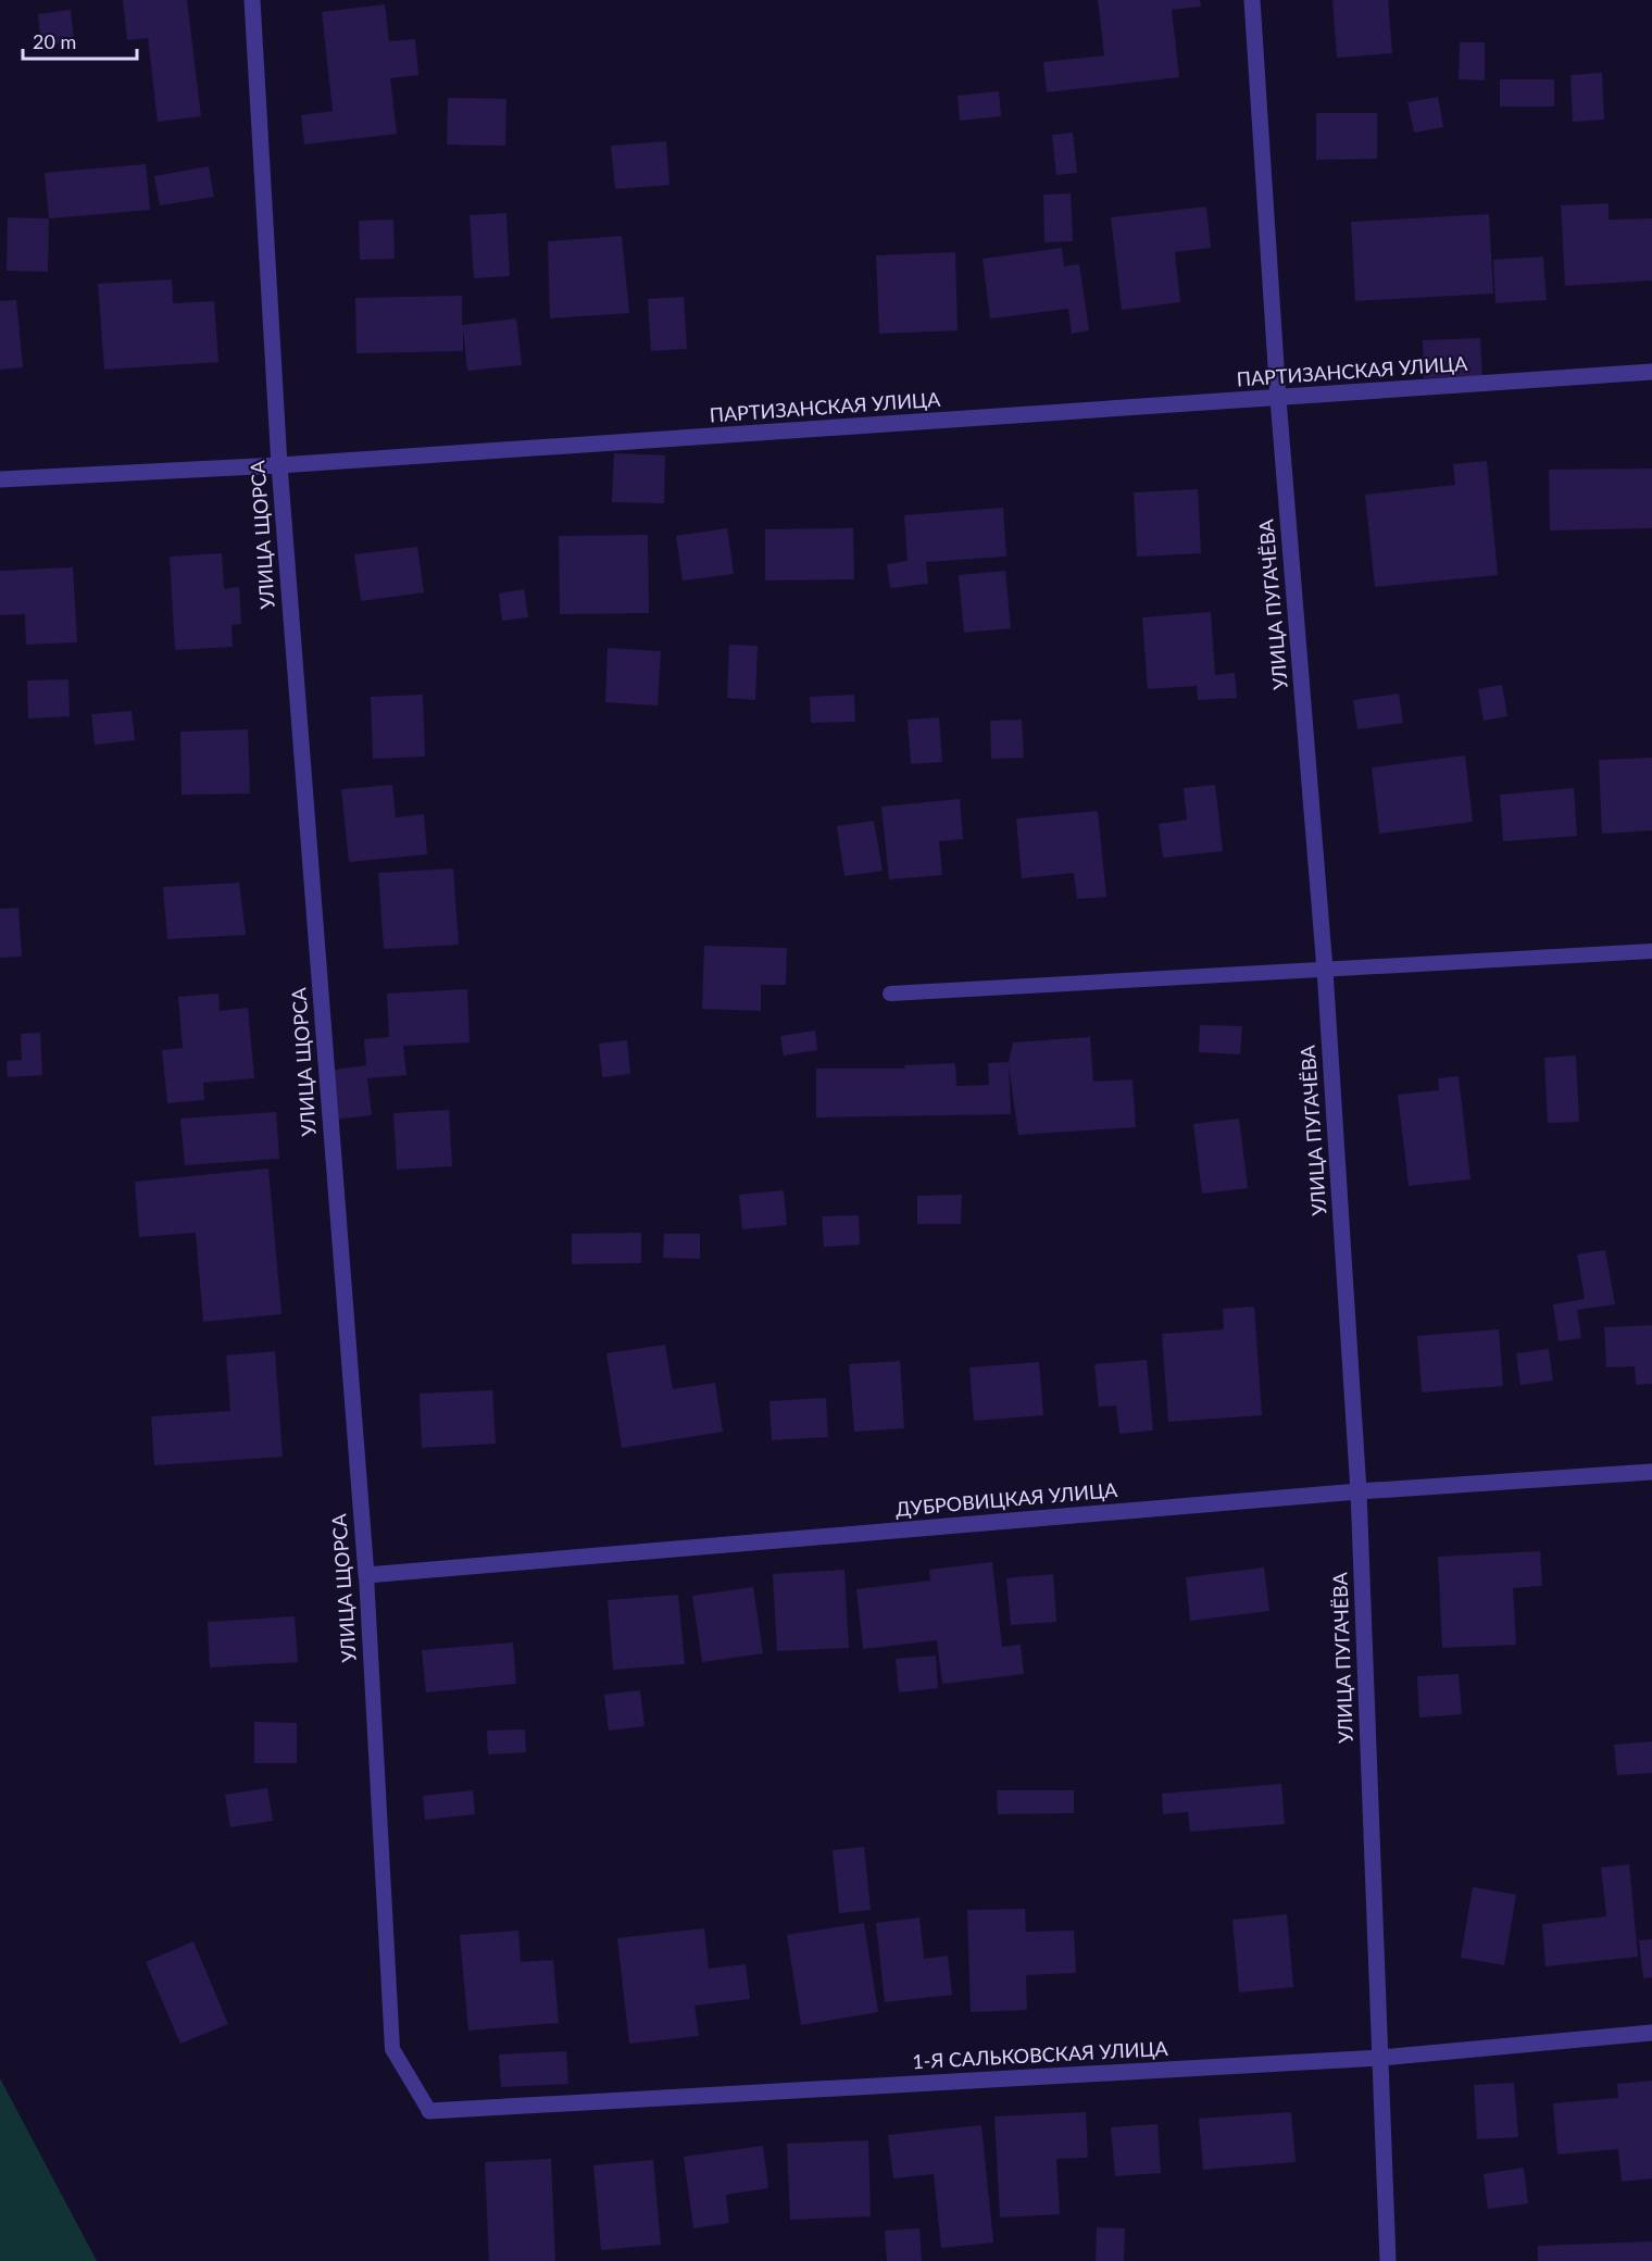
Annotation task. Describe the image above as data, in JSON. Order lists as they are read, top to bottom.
{
  "streets": {
    "street": [
      "ПАРТИЗАНСКАЯ УЛИЦА",
      "УЛИЦА ЩОРСА",
      "УЛИЦА ПУГАЧЁВА",
      "ДУБРОВИЦКАЯ УЛИЦА",
      "1-Я САЛЬКОВСКАЯ УЛИЦА"
    ]
  },
  "crossings": [
    ["ПАРТИЗАНСКАЯ УЛИЦА", "УЛИЦА ЩОРСА"],
    ["ПАРТИЗАНСКАЯ УЛИЦА", "УЛИЦА ПУГАЧЁВА"],
    ["УЛИЦА ЩОРСА", "ДУБРОВИЦКАЯ УЛИЦА"],
    ["УЛИЦА ЩОРСА", "1-Я САЛЬКОВСКАЯ УЛИЦА"],
    ["УЛИЦА ПУГАЧЁВА", "ДУБРОВИЦКАЯ УЛИЦА"],
    ["УЛИЦА ПУГАЧЁВА", "1-Я САЛЬКОВСКАЯ УЛИЦА"]
  ],
  "scale_bar": "20 m"
}
